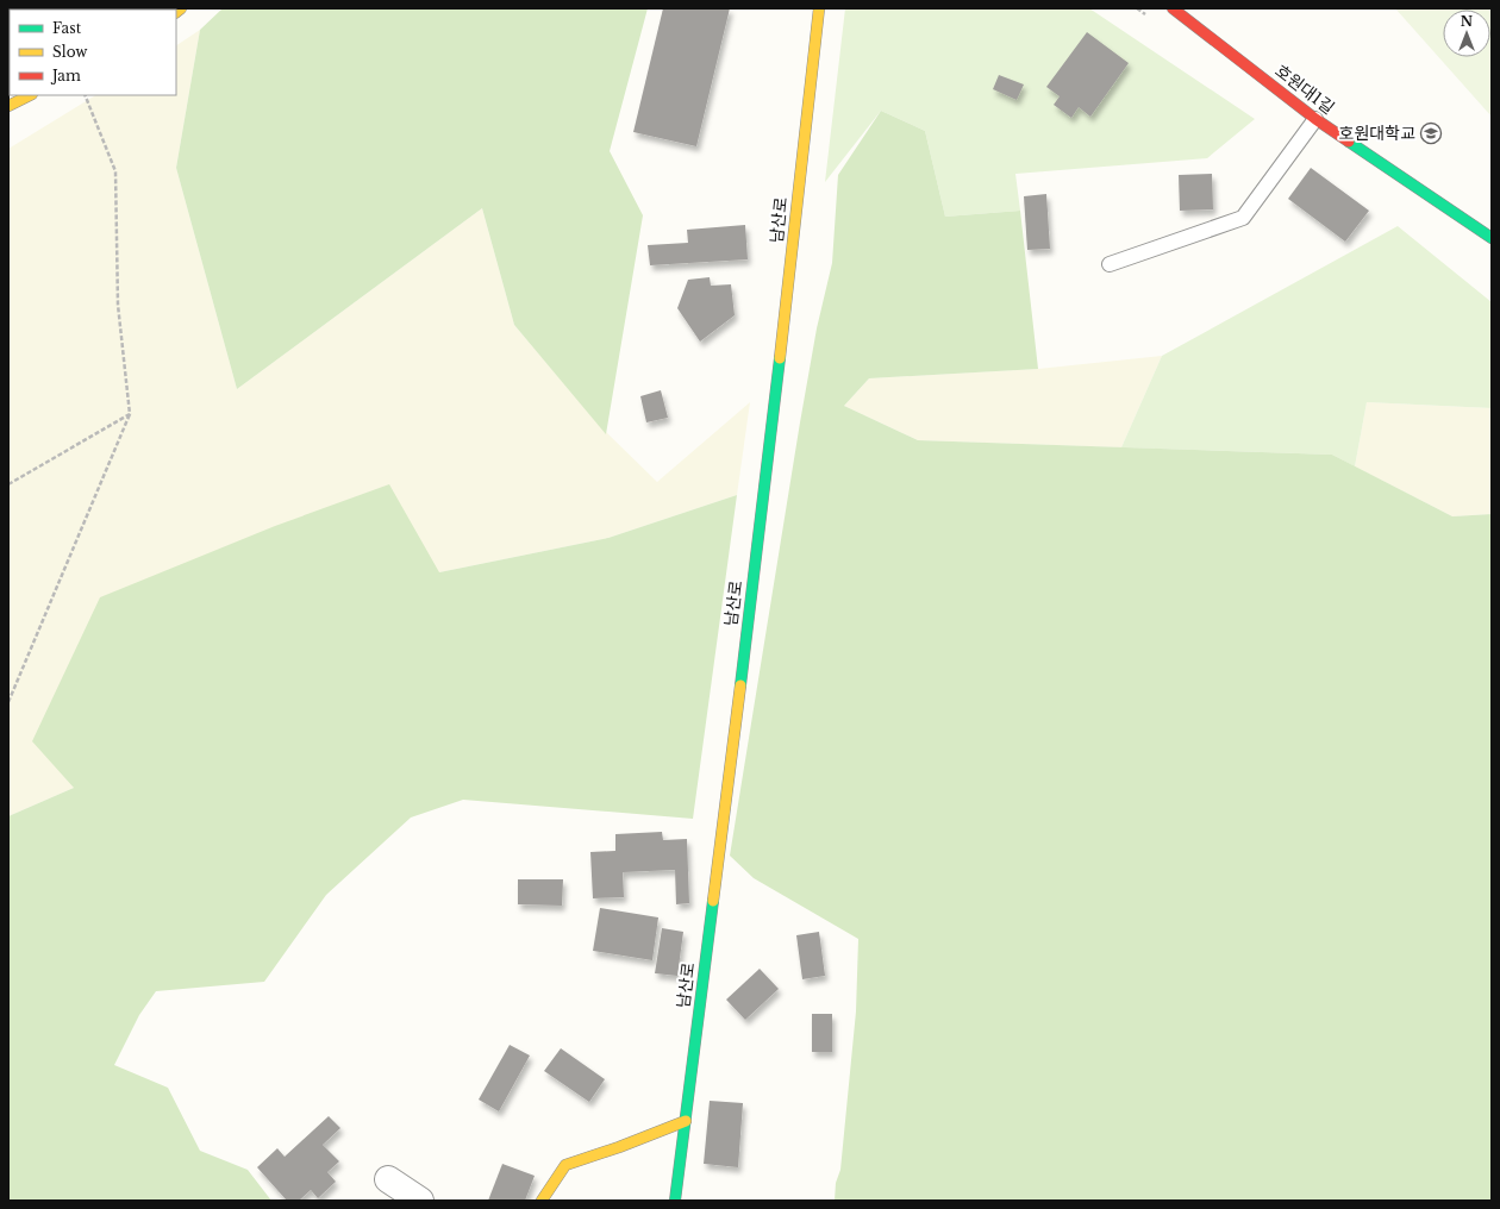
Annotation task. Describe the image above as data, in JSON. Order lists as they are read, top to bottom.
{
  "streets": {
    "street": ["호원대1길", "남산로"]
  },
  "places": {
    "school or university": ["호원대학교"]
  },
  "legend": ["Fast", "Slow", "Jam"],
  "north": "top"
}
